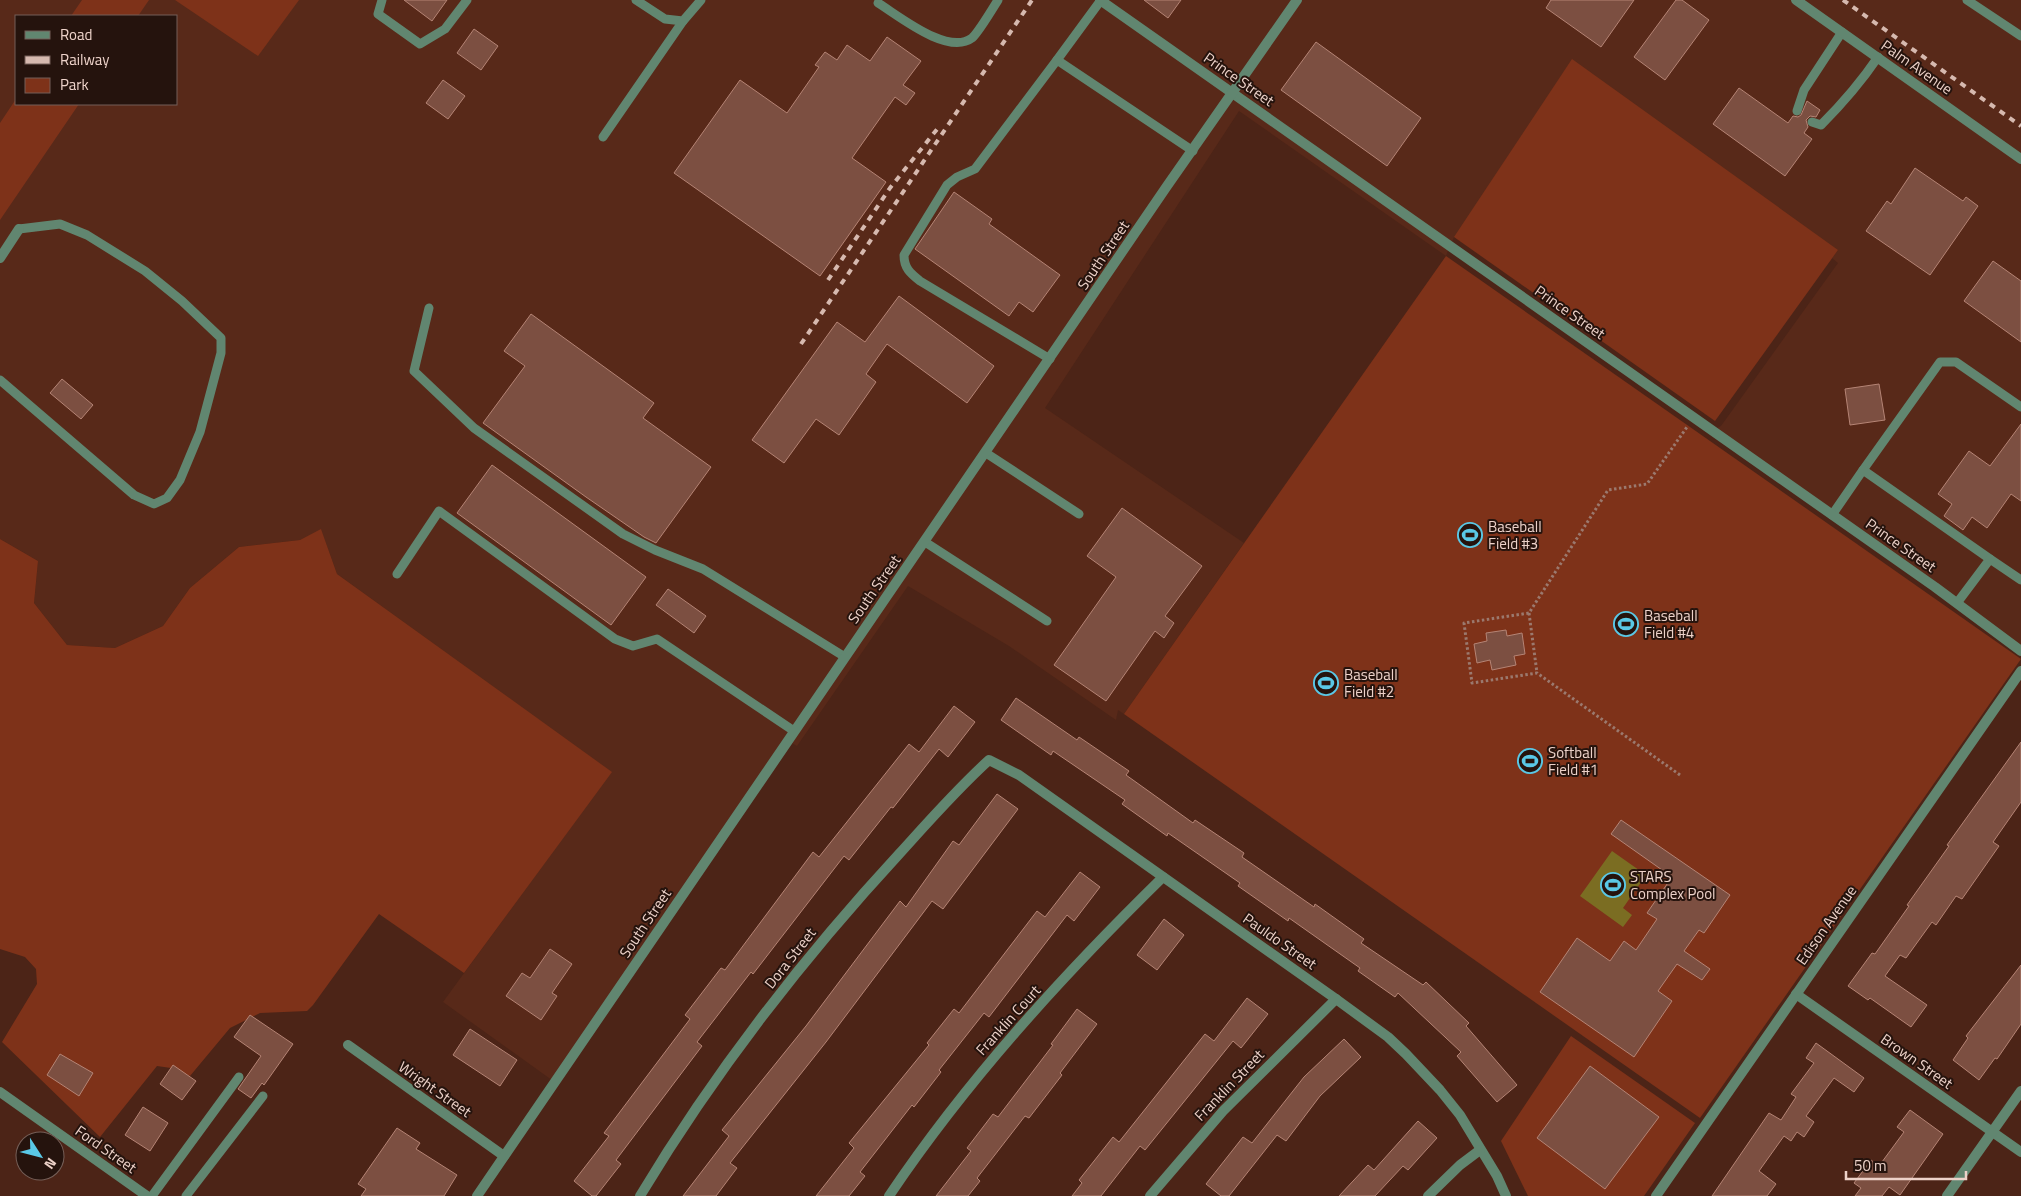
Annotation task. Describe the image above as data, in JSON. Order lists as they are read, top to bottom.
{
  "streets": {
    "street": [
      "Palm Avenue",
      "Prince Street",
      "South Street",
      "Edison Avenue",
      "Pauldo Street",
      "Dora Street",
      "Franklin Court",
      "Brown Street",
      "Franklin Street",
      "Wright Street",
      "Ford Street"
    ]
  },
  "crossings": [
    ["Prince Street", "South Street"],
    ["South Street", "Wright Street"],
    ["Edison Avenue", "Brown Street"],
    ["Pauldo Street", "Dora Street"],
    ["Pauldo Street", "Franklin Court"],
    ["Pauldo Street", "Franklin Street"]
  ],
  "places": {
    "sports": [
      "Baseball Field #3",
      "Baseball Field #4",
      "Baseball Field #2",
      "Softball Field #1",
      "STARS Complex Pool"
    ]
  },
  "legend": ["Road", "Railway", "Park"],
  "scale_bar": "50 m",
  "north": "bottom right"
}
